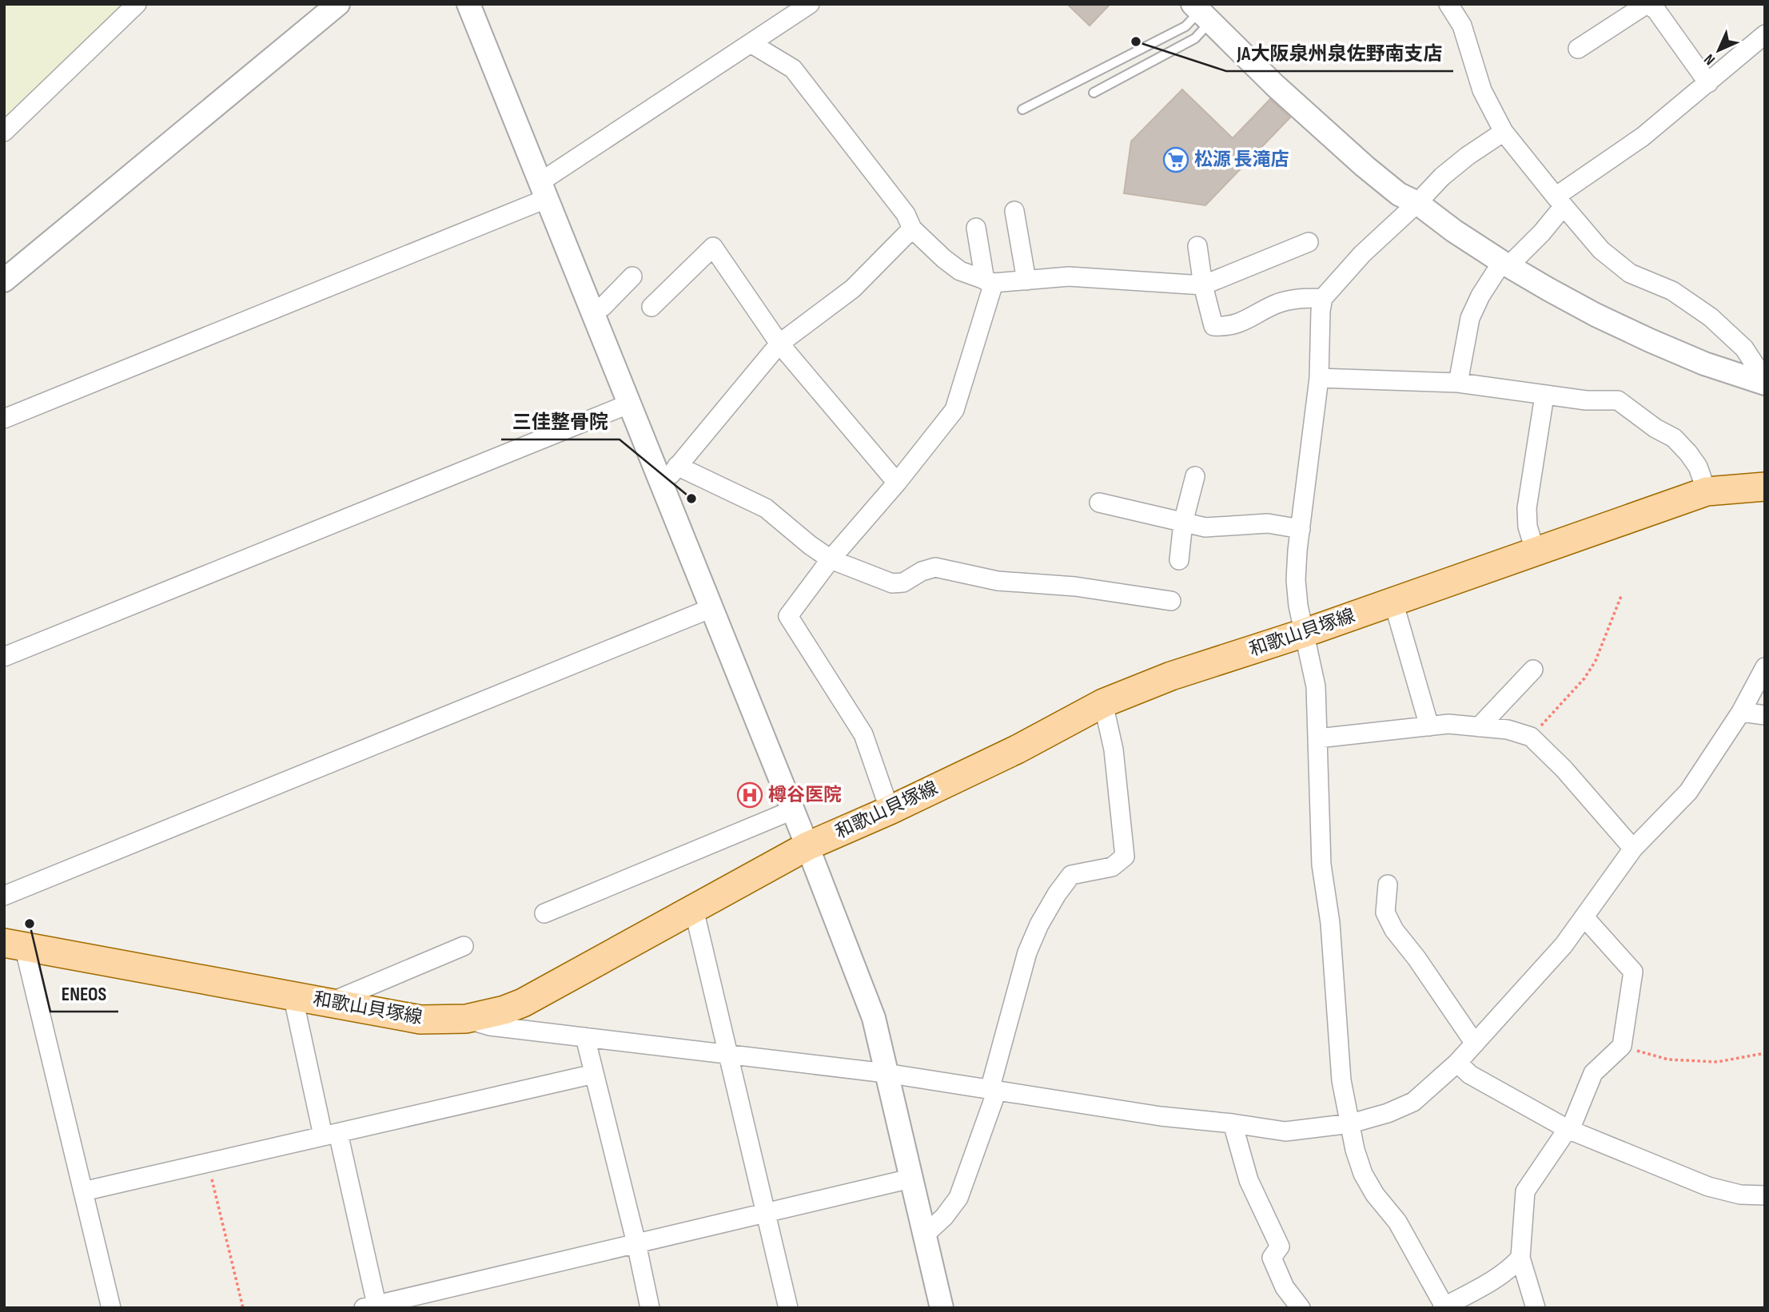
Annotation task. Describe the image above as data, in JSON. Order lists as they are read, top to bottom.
{
  "streets": {
    "main road": ["和歌山貝塚線"]
  },
  "places": {
    "other": ["JA大阪泉州泉佐野南支店", "三佳整骨院", "ENEOS"],
    "supermarket": ["松源 長滝店"],
    "hospital": ["樽谷医院"]
  },
  "north": "bottom left"
}
